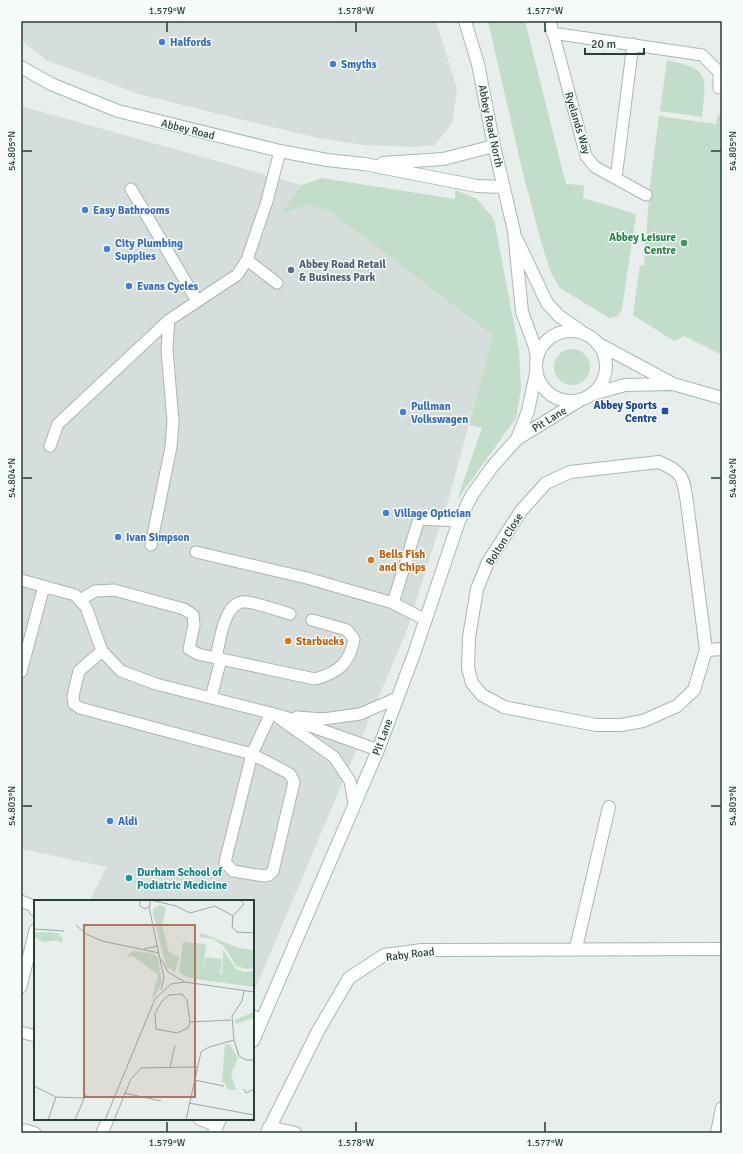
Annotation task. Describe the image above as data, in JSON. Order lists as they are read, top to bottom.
{
  "streets": {
    "street": [
      "Abbey Road North",
      "Abbey Road",
      "Pit Lane",
      "Bolton Close",
      "Raby Road"
    ],
    "lane": ["Ryelands Way"]
  },
  "crossings": [
    ["Abbey Road North", "Abbey Road"]
  ],
  "places": {
    "other": [
      "Halfords",
      "Smyths",
      "Easy Bathrooms",
      "Abbey Leisure Centre",
      "City Plumbing Supplies",
      "Abbey Road Retail & Business Park",
      "Evans Cycles",
      "Pullman Volkswagen",
      "Village Optician",
      "Ivan Simpson",
      "Bells Fish and Chips",
      "Starbucks",
      "Aldi",
      "Durham School of Podiatric Medicine"
    ],
    "transit": ["Abbey Sports Centre"]
  },
  "scale_bar": "20 m",
  "coordinates": [
    "1.579°W",
    "1.578°W",
    "1.577°W",
    "54.805°N",
    "54.804°N",
    "54.803°N"
  ]
}
